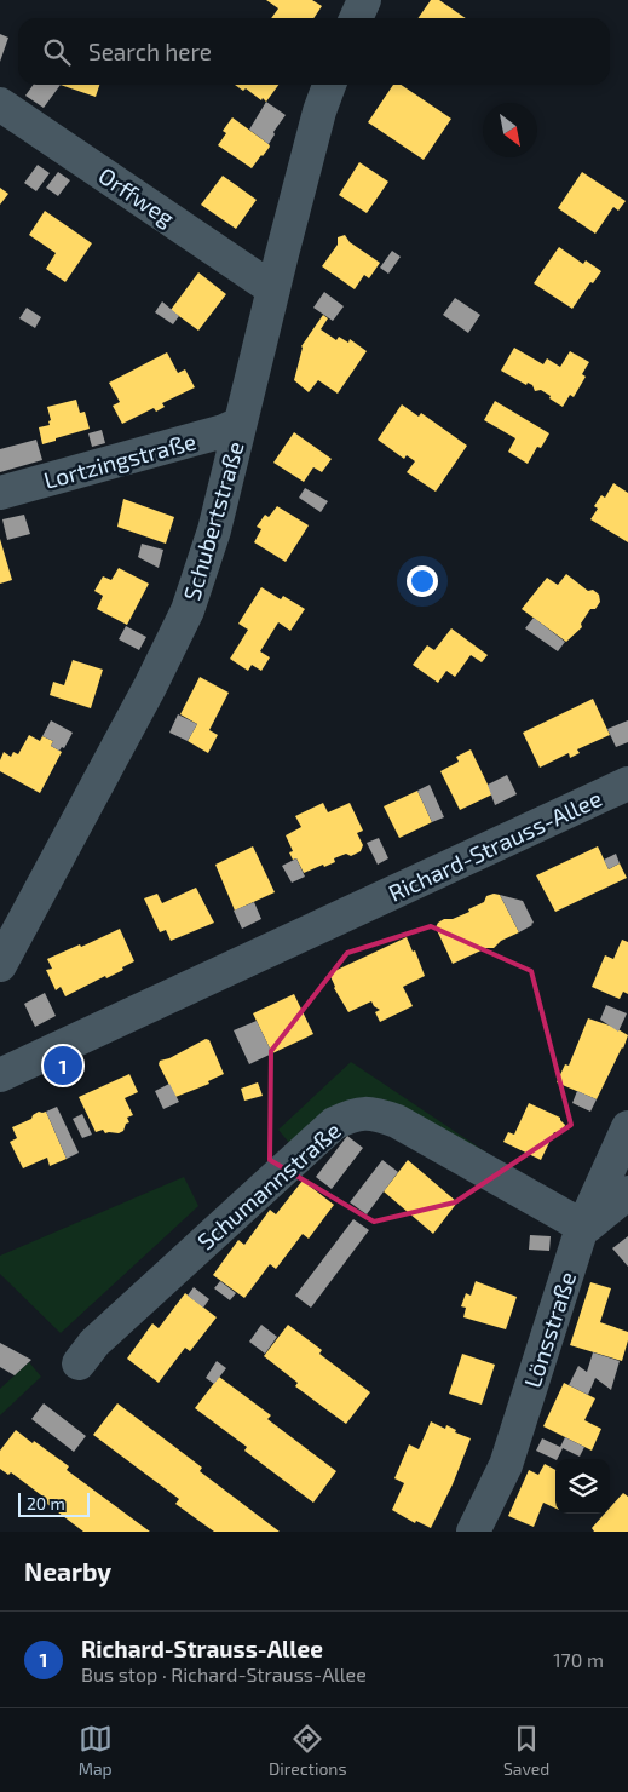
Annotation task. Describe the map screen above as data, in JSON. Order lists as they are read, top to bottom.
{
  "streets": {
    "street": [
      "Orffweg",
      "Lortzingstraße",
      "Schubertstraße",
      "Richard-Strauss-Allee",
      "Schumannstraße",
      "Lönsstraße"
    ]
  },
  "crossings": [
    ["Orffweg", "Schubertstraße"],
    ["Lortzingstraße", "Schubertstraße"],
    ["Schumannstraße", "Lönsstraße"]
  ],
  "scale_bar": "20 m",
  "north": "bottom right",
  "page": {
    "search": "Search here",
    "pins": "1",
    "scale": "20 m",
    "heading": "Nearby",
    "list": [
      {
        "mark": "1",
        "name": "Richard-Strauss-Allee",
        "note": "Bus stop · Richard-Strauss-Allee",
        "value": "170 m"
      }
    ],
    "nav": ["Map", "Directions", "Saved"]
  }
}
